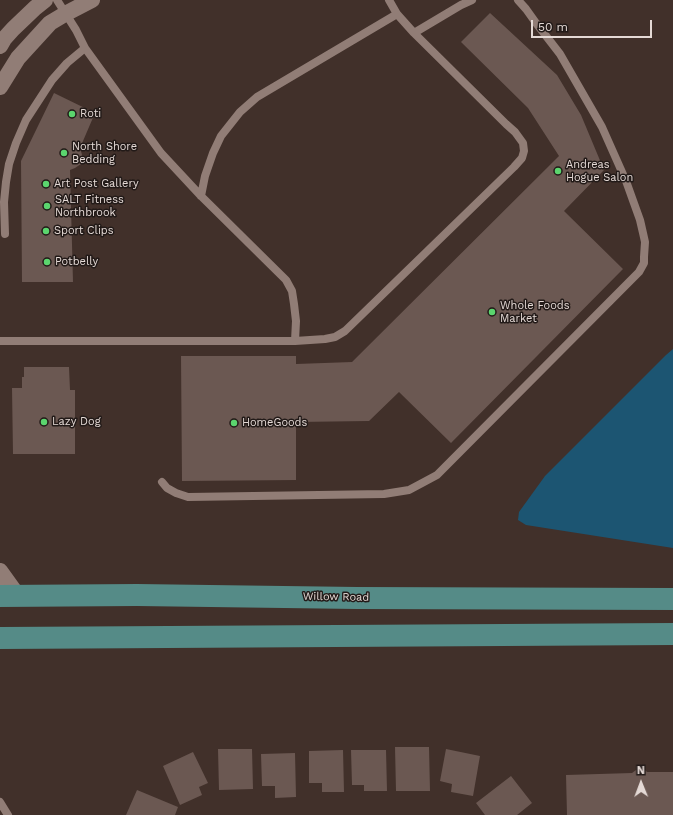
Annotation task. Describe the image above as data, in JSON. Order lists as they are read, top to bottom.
{
  "streets": {
    "main road": ["Willow Road"]
  },
  "places": [
    "Roti",
    "North Shore Bedding",
    "Andreas Hogue Salon",
    "Art Post Gallery",
    "SALT Fitness Northbrook",
    "Sport Clips",
    "Potbelly",
    "Whole Foods Market",
    "Lazy Dog",
    "HomeGoods"
  ],
  "scale_bar": "50 m",
  "north": "top"
}
